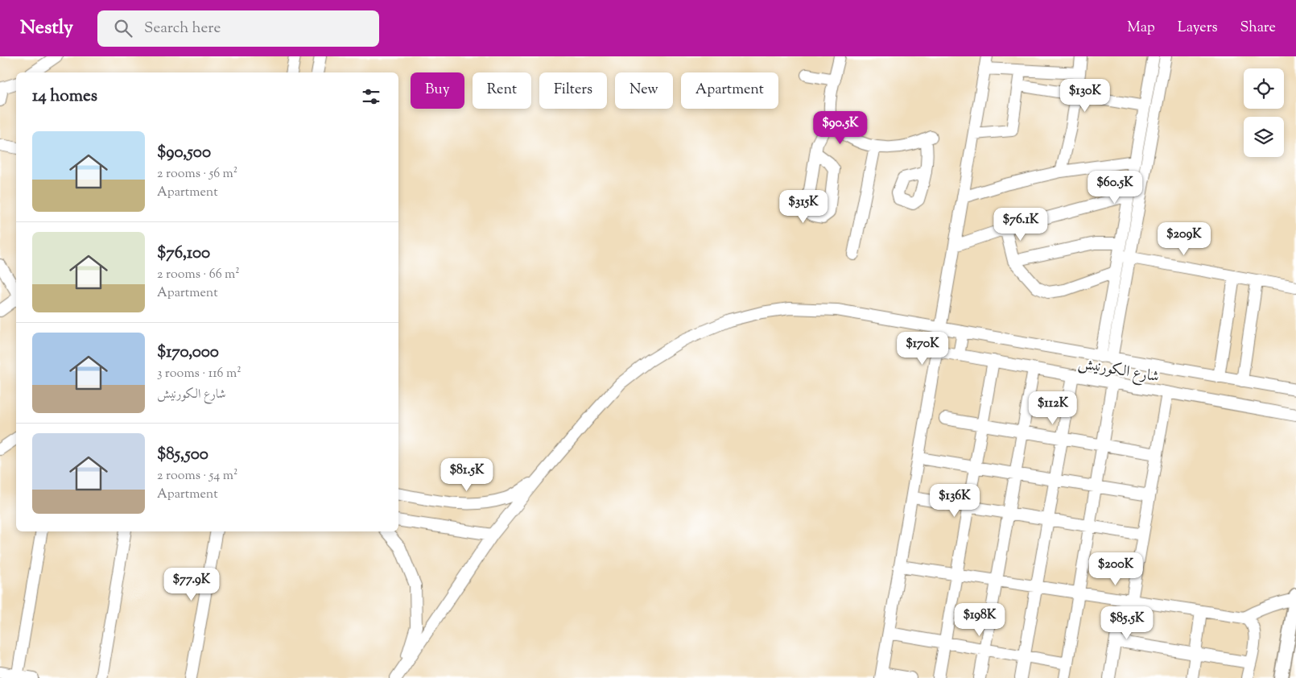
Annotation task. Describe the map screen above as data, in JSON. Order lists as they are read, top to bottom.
{
  "streets": {
    "street": ["شارع الكورنيش"]
  },
  "page": {
    "header": "Nestly",
    "search": "Search here",
    "nav": ["Map", "Layers", "Share"],
    "chip": [
      "Buy",
      "Rent",
      "Filters",
      "New",
      "Apartment"
    ],
    "heading": "14 homes",
    "price": [
      "$130K",
      "$90.5K",
      "$60.5K",
      "$315K",
      "$76.1K",
      "$209K",
      "$170K",
      "$112K",
      "$81.5K",
      "$136K",
      "$200K",
      "$77.9K",
      "$198K",
      "$85.5K"
    ],
    "list": [
      {
        "name": "$90,500",
        "note": "2 rooms · 56 m² · Apartment"
      },
      {
        "name": "$76,100",
        "note": "2 rooms · 66 m² · Apartment"
      },
      {
        "name": "$170,000",
        "note": "3 rooms · 116 m² · شارع الكورنيش"
      },
      {
        "name": "$85,500",
        "note": "2 rooms · 54 m² · Apartment"
      }
    ]
  }
}
